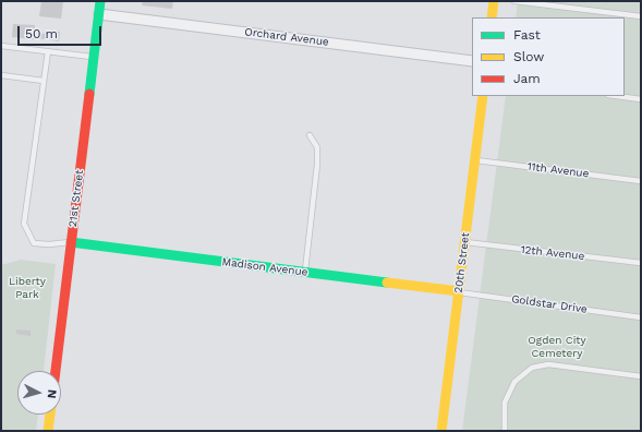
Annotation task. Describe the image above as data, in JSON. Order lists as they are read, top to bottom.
{
  "streets": {
    "street": [
      "Orchard Avenue",
      "21st Street",
      "20th Street",
      "Madison Avenue"
    ],
    "lane": ["11th Avenue", "12th Avenue", "Goldstar Drive"]
  },
  "crossings": [
    ["Orchard Avenue", "21st Street"],
    ["11th Avenue", "20th Street"],
    ["21st Street", "Madison Avenue"],
    ["12th Avenue", "20th Street"],
    ["20th Street", "Madison Avenue"],
    ["20th Street", "Goldstar Drive"],
    ["Madison Avenue", "Goldstar Drive"]
  ],
  "parks": ["Liberty Park", "Ogden City Cemetery"],
  "legend": ["Fast", "Slow", "Jam"],
  "scale_bar": "50 m",
  "north": "right"
}
